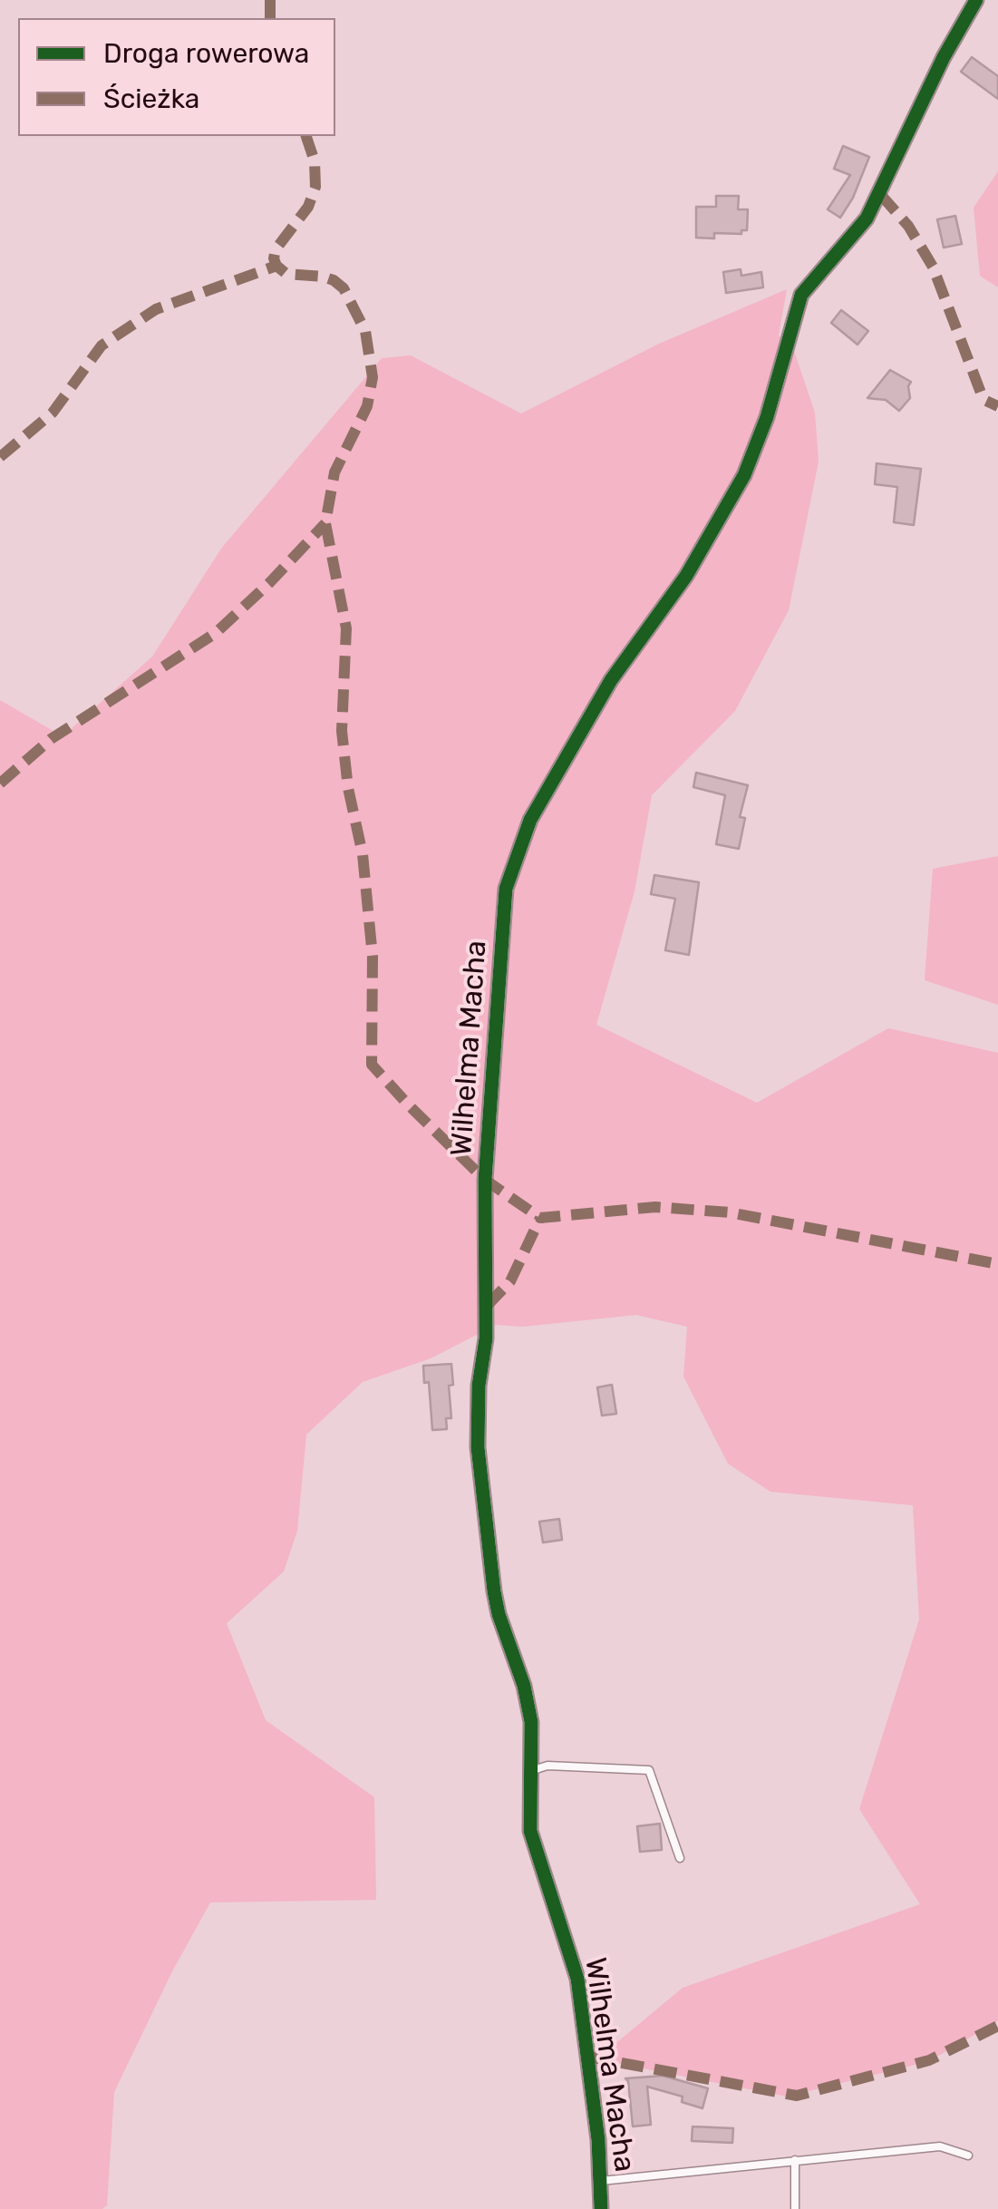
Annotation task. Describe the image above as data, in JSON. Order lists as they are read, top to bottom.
{
  "streets": {
    "street": ["Wilhelma Macha"]
  },
  "legend": ["Droga rowerowa", "Ścieżka"]
}
